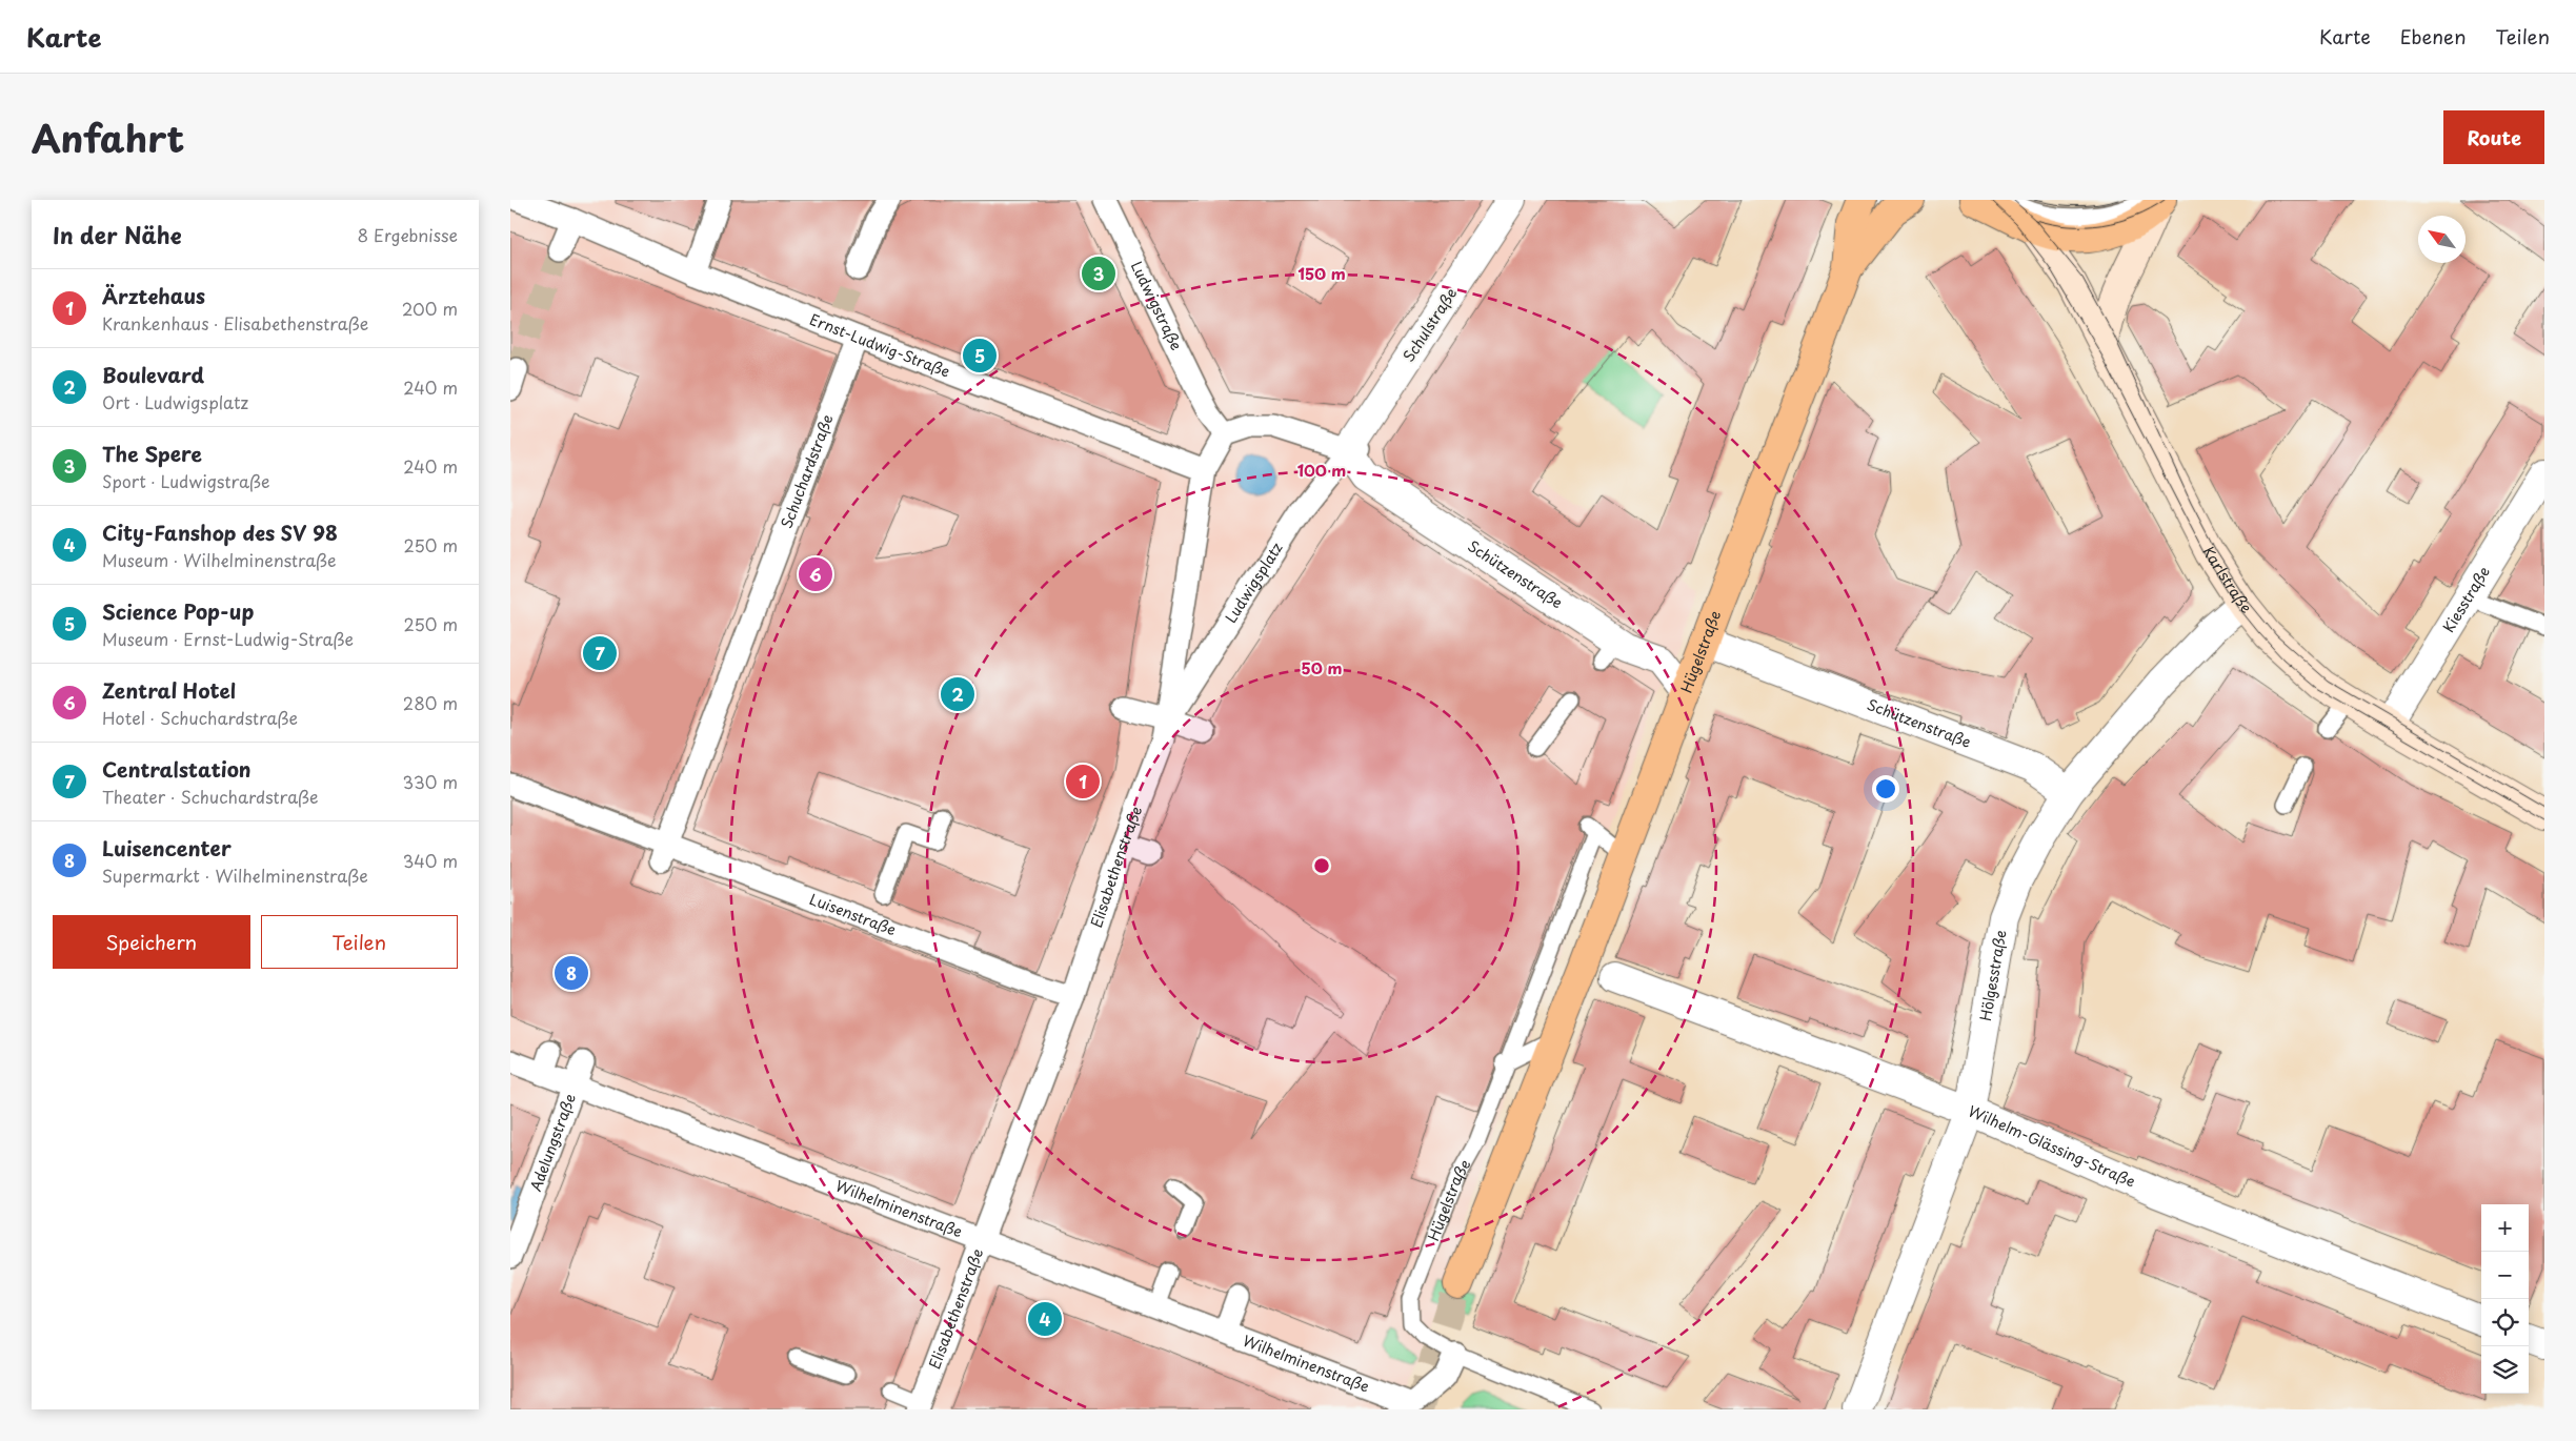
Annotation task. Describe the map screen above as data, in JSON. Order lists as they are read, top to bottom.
{
  "streets": {
    "main road": ["Karlstraße", "Hügelstraße"],
    "street": [
      "Ludwigstraße",
      "Schulstraße",
      "Ernst-Ludwig-Straße",
      "Schuchardstraße",
      "Schützenstraße",
      "Ludwigsplatz",
      "Kiesstraße",
      "Elisabethenstraße",
      "Luisenstraße",
      "Hölgesstraße",
      "Adelungstraße",
      "Wilhelm-Glässing-Straße",
      "Wilhelminenstraße"
    ]
  },
  "crossings": [
    ["Schulstraße", "Schützenstraße"],
    ["Schulstraße", "Ludwigsplatz"],
    ["Ernst-Ludwig-Straße", "Schuchardstraße"],
    ["Schuchardstraße", "Luisenstraße"],
    ["Schützenstraße", "Ludwigsplatz"],
    ["Schützenstraße", "Hügelstraße"],
    ["Schützenstraße", "Hölgesstraße"],
    ["Karlstraße", "Kiesstraße"],
    ["Karlstraße", "Hölgesstraße"],
    ["Ludwigsplatz", "Elisabethenstraße"],
    ["Elisabethenstraße", "Luisenstraße"],
    ["Elisabethenstraße", "Wilhelminenstraße"],
    ["Hölgesstraße", "Wilhelm-Glässing-Straße"],
    ["Adelungstraße", "Wilhelminenstraße"]
  ],
  "north": "top left",
  "page": {
    "header": "Karte",
    "nav": ["Karte", "Ebenen", "Teilen"],
    "title": "Anfahrt",
    "buttons": [
      "Route",
      ["Speichern", "Teilen"]
    ],
    "heading": ["In der Nähe", "8 Ergebnisse"],
    "pins": [
      "3",
      "5",
      "6",
      "7",
      "2",
      "1",
      "8",
      "4"
    ],
    "list": [
      {
        "mark": "1",
        "name": "Ärztehaus",
        "note": "Krankenhaus · Elisabethenstraße",
        "value": "200 m"
      },
      {
        "mark": "2",
        "name": "Boulevard",
        "note": "Ort · Ludwigsplatz",
        "value": "240 m"
      },
      {
        "mark": "3",
        "name": "The Spere",
        "note": "Sport · Ludwigstraße",
        "value": "240 m"
      },
      {
        "mark": "4",
        "name": "City-Fanshop des SV 98",
        "note": "Museum · Wilhelminenstraße",
        "value": "250 m"
      },
      {
        "mark": "5",
        "name": "Science Pop-up",
        "note": "Museum · Ernst-Ludwig-Straße",
        "value": "250 m"
      },
      {
        "mark": "6",
        "name": "Zentral Hotel",
        "note": "Hotel · Schuchardstraße",
        "value": "280 m"
      },
      {
        "mark": "7",
        "name": "Centralstation",
        "note": "Theater · Schuchardstraße",
        "value": "330 m"
      },
      {
        "mark": "8",
        "name": "Luisencenter",
        "note": "Supermarkt · Wilhelminenstraße",
        "value": "340 m"
      }
    ],
    "map_buttons": ["+", "−"]
  },
  "rings": ["150 m", "100 m", "50 m"]
}
